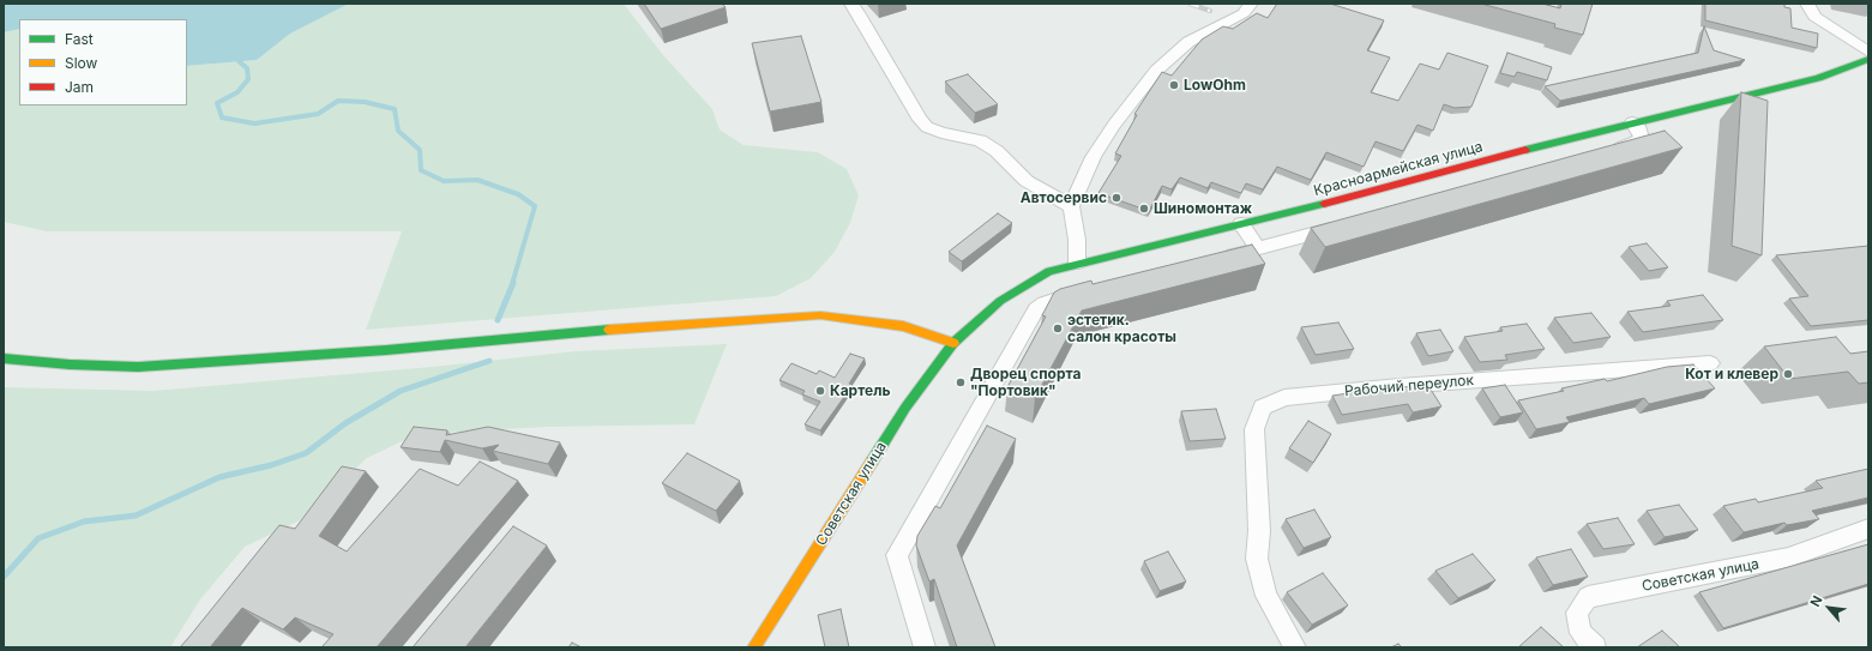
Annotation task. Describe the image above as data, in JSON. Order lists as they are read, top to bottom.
{
  "streets": {
    "main road": ["Красноармейская улица", "Советская улица"],
    "street": ["Рабочий переулок"]
  },
  "crossings": [
    ["Красноармейская улица", "Советская улица"]
  ],
  "places": [
    "LowOhm",
    "Автосервис",
    "Шиномонтаж",
    "эстетик. салон красоты",
    "Кот и клевер",
    "Дворец спорта \"Портовик\"",
    "Картель"
  ],
  "legend": ["Fast", "Slow", "Jam"],
  "north": "top left"
}
